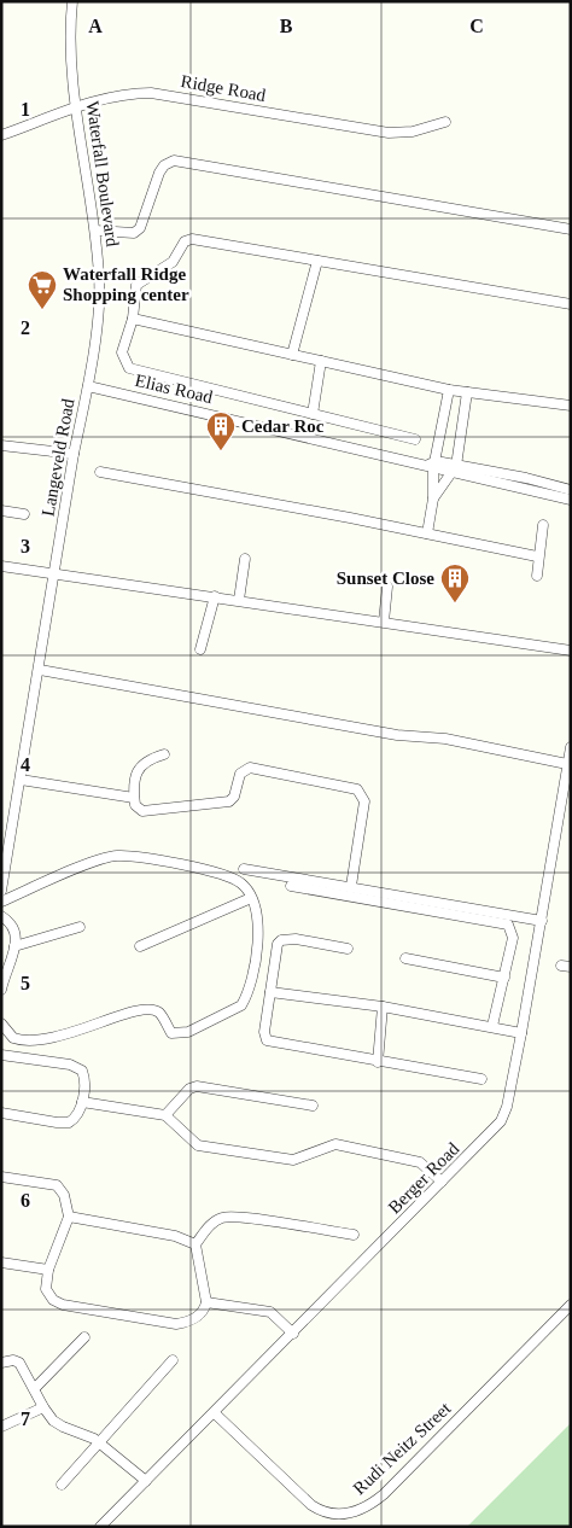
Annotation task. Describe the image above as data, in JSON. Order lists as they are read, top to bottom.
{
  "streets": {
    "street": [
      "Ridge Road",
      "Waterfall Boulevard",
      "Elias Road",
      "Langeveld Road",
      "Berger Road",
      "Rudi Neitz Street"
    ]
  },
  "crossings": [
    ["Ridge Road", "Waterfall Boulevard"],
    ["Waterfall Boulevard", "Elias Road"],
    ["Waterfall Boulevard", "Langeveld Road"],
    ["Elias Road", "Langeveld Road"],
    ["Berger Road", "Rudi Neitz Street"]
  ],
  "places": {
    "supermarket": ["Waterfall Ridge Shopping center"],
    "building": ["Cedar Roc", "Sunset Close"]
  },
  "grid": {
    "columns": ["A", "B", "C"],
    "rows": [
      "1",
      "2",
      "3",
      "4",
      "5",
      "6",
      "7"
    ]
  }
}
